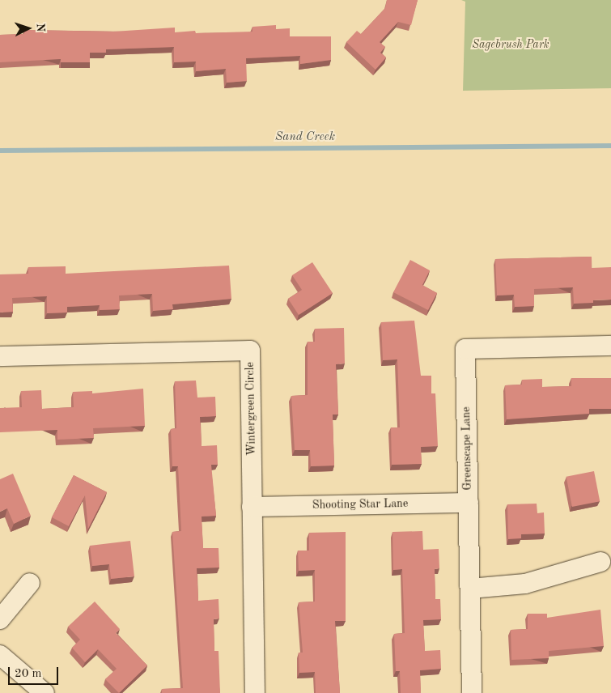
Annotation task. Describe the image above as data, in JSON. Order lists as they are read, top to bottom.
{
  "streets": {
    "street": ["Wintergreen Circle", "Greenscape Lane", "Shooting Star Lane"]
  },
  "crossings": [
    ["Wintergreen Circle", "Shooting Star Lane"],
    ["Greenscape Lane", "Shooting Star Lane"]
  ],
  "water": ["Sand Creek"],
  "parks": ["Sagebrush Park"],
  "scale_bar": "20 m",
  "north": "right"
}
